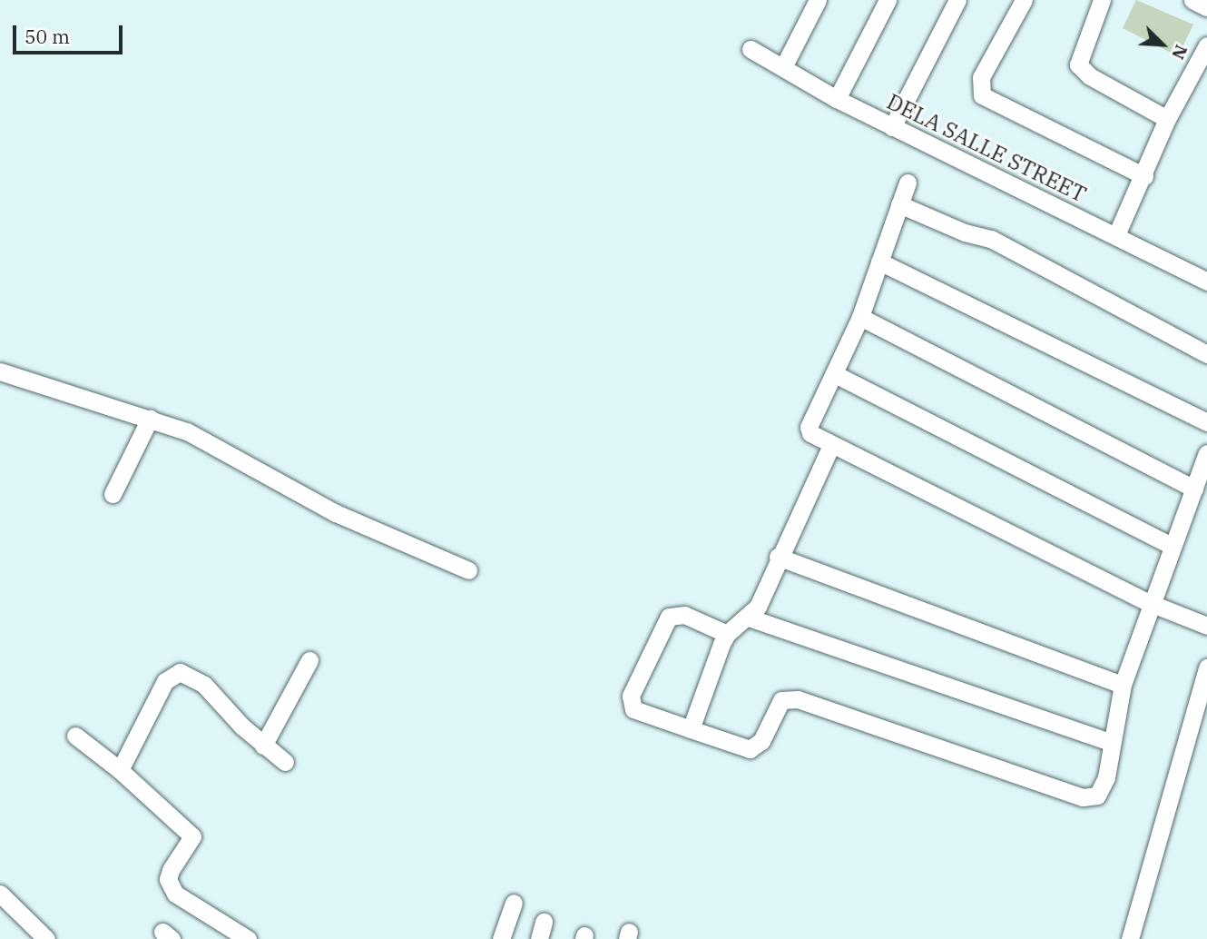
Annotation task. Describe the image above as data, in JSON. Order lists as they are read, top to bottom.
{
  "streets": {
    "street": ["DELA SALLE STREET"]
  },
  "scale_bar": "50 m",
  "north": "bottom right"
}
